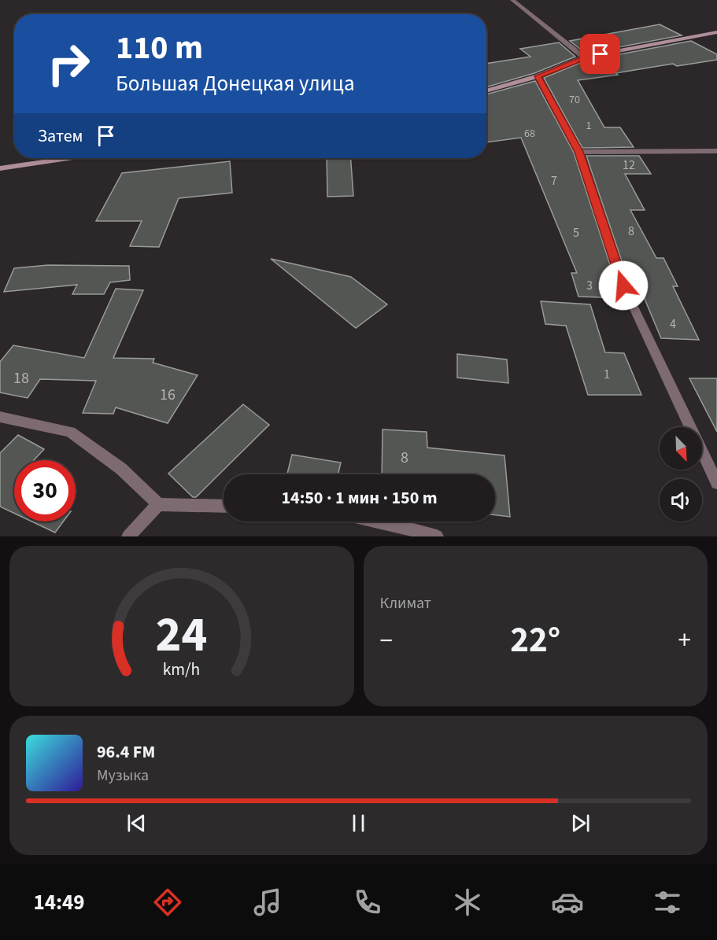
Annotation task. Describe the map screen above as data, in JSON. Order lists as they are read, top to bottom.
{
  "house_numbers": [
    "70",
    "1",
    "68",
    "12",
    "7",
    "8",
    "5",
    "3",
    "4",
    "1",
    "18",
    "16",
    "8"
  ],
  "north": "bottom right",
  "page": {
    "turn": ["110 m", "Большая Донецкая улица"],
    "then": "Затем",
    "limit": "30",
    "trip": "14:50 · 1 мин · 150 m",
    "tile": "Климат",
    "heat": ["−", "22°", "+"],
    "song": ["96.4 FM", "Музыка"],
    "tabs": "14:49",
    "gauge": ["24", "km/h"]
  }
}
